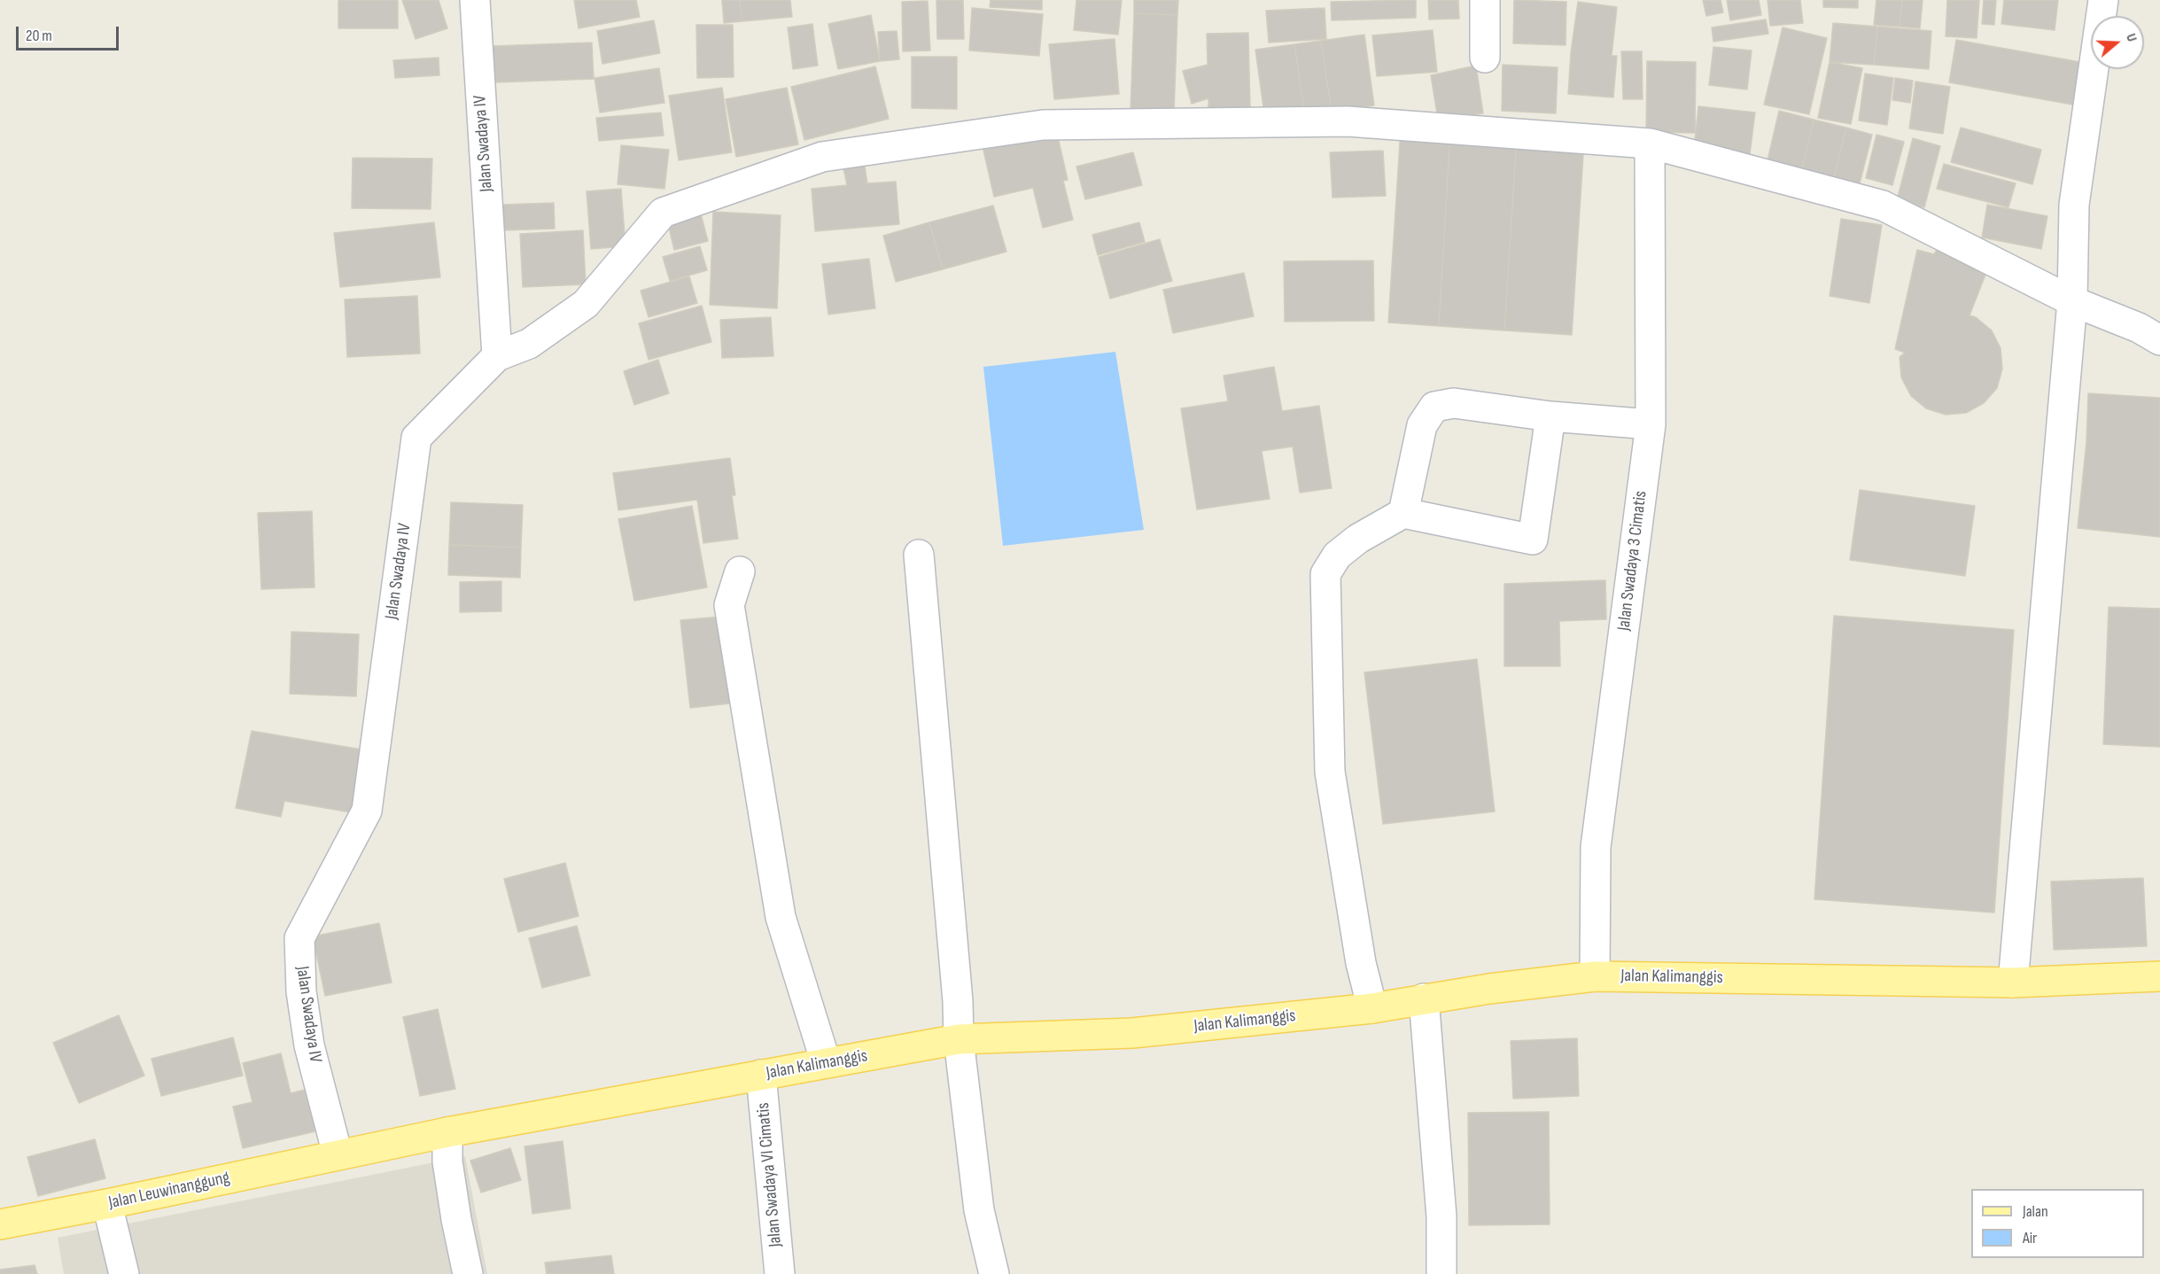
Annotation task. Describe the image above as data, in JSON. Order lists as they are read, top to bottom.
{
  "streets": {
    "main road": ["Jalan Kalimanggis", "Jalan Leuwinanggung"],
    "street": ["Jalan Swadaya IV", "Jalan Swadaya 3 Cimatis", "Jalan Swadaya VI Cimatis"]
  },
  "crossings": [
    ["Jalan Swadaya IV", "Jalan Kalimanggis"],
    ["Jalan Swadaya IV", "Jalan Leuwinanggung"],
    ["Jalan Swadaya 3 Cimatis", "Jalan Kalimanggis"],
    ["Jalan Kalimanggis", "Jalan Swadaya VI Cimatis"],
    ["Jalan Kalimanggis", "Jalan Leuwinanggung"]
  ],
  "legend": ["Jalan", "Air"],
  "scale_bar": "20 m",
  "north": "right"
}
